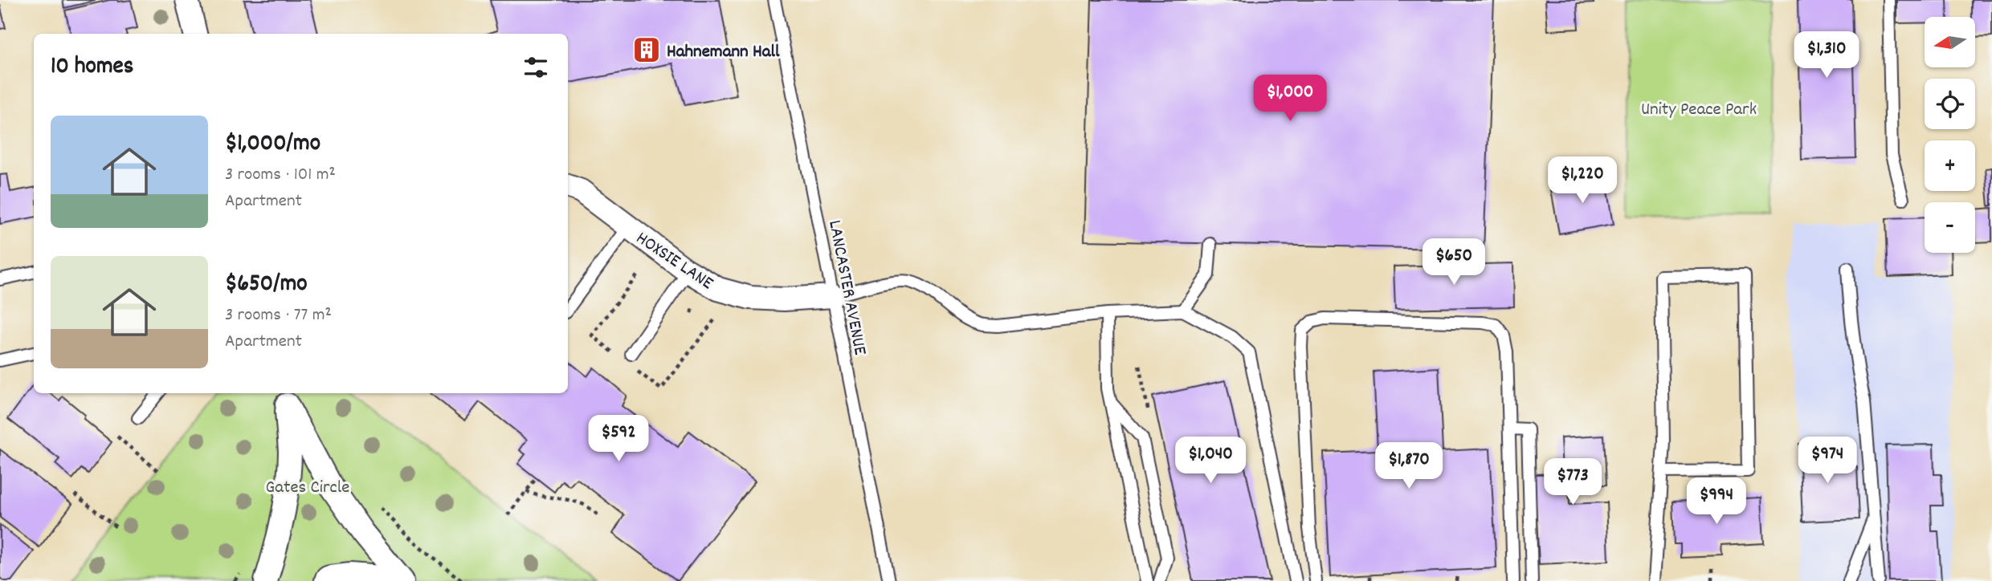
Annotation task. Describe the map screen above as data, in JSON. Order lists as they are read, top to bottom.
{
  "streets": {
    "street": ["HOXSIE LANE"],
    "lane": ["LANCASTER AVENUE"]
  },
  "crossings": [
    ["HOXSIE LANE", "LANCASTER AVENUE"]
  ],
  "parks": ["Unity Peace Park", "Gates Circle"],
  "places": {
    "building": ["Hahnemann Hall"]
  },
  "north": "left",
  "page": {
    "map_buttons": ["+", "−"],
    "price": [
      "$1,310",
      "$1,000",
      "$1,220",
      "$650",
      "$592",
      "$1,040",
      "$974",
      "$1,870",
      "$773",
      "$994"
    ],
    "heading": "10 homes",
    "list": [
      {
        "name": "$1,000/mo",
        "note": "3 rooms · 101 m² · Apartment"
      },
      {
        "name": "$650/mo",
        "note": "3 rooms · 77 m² · Apartment"
      }
    ]
  }
}
